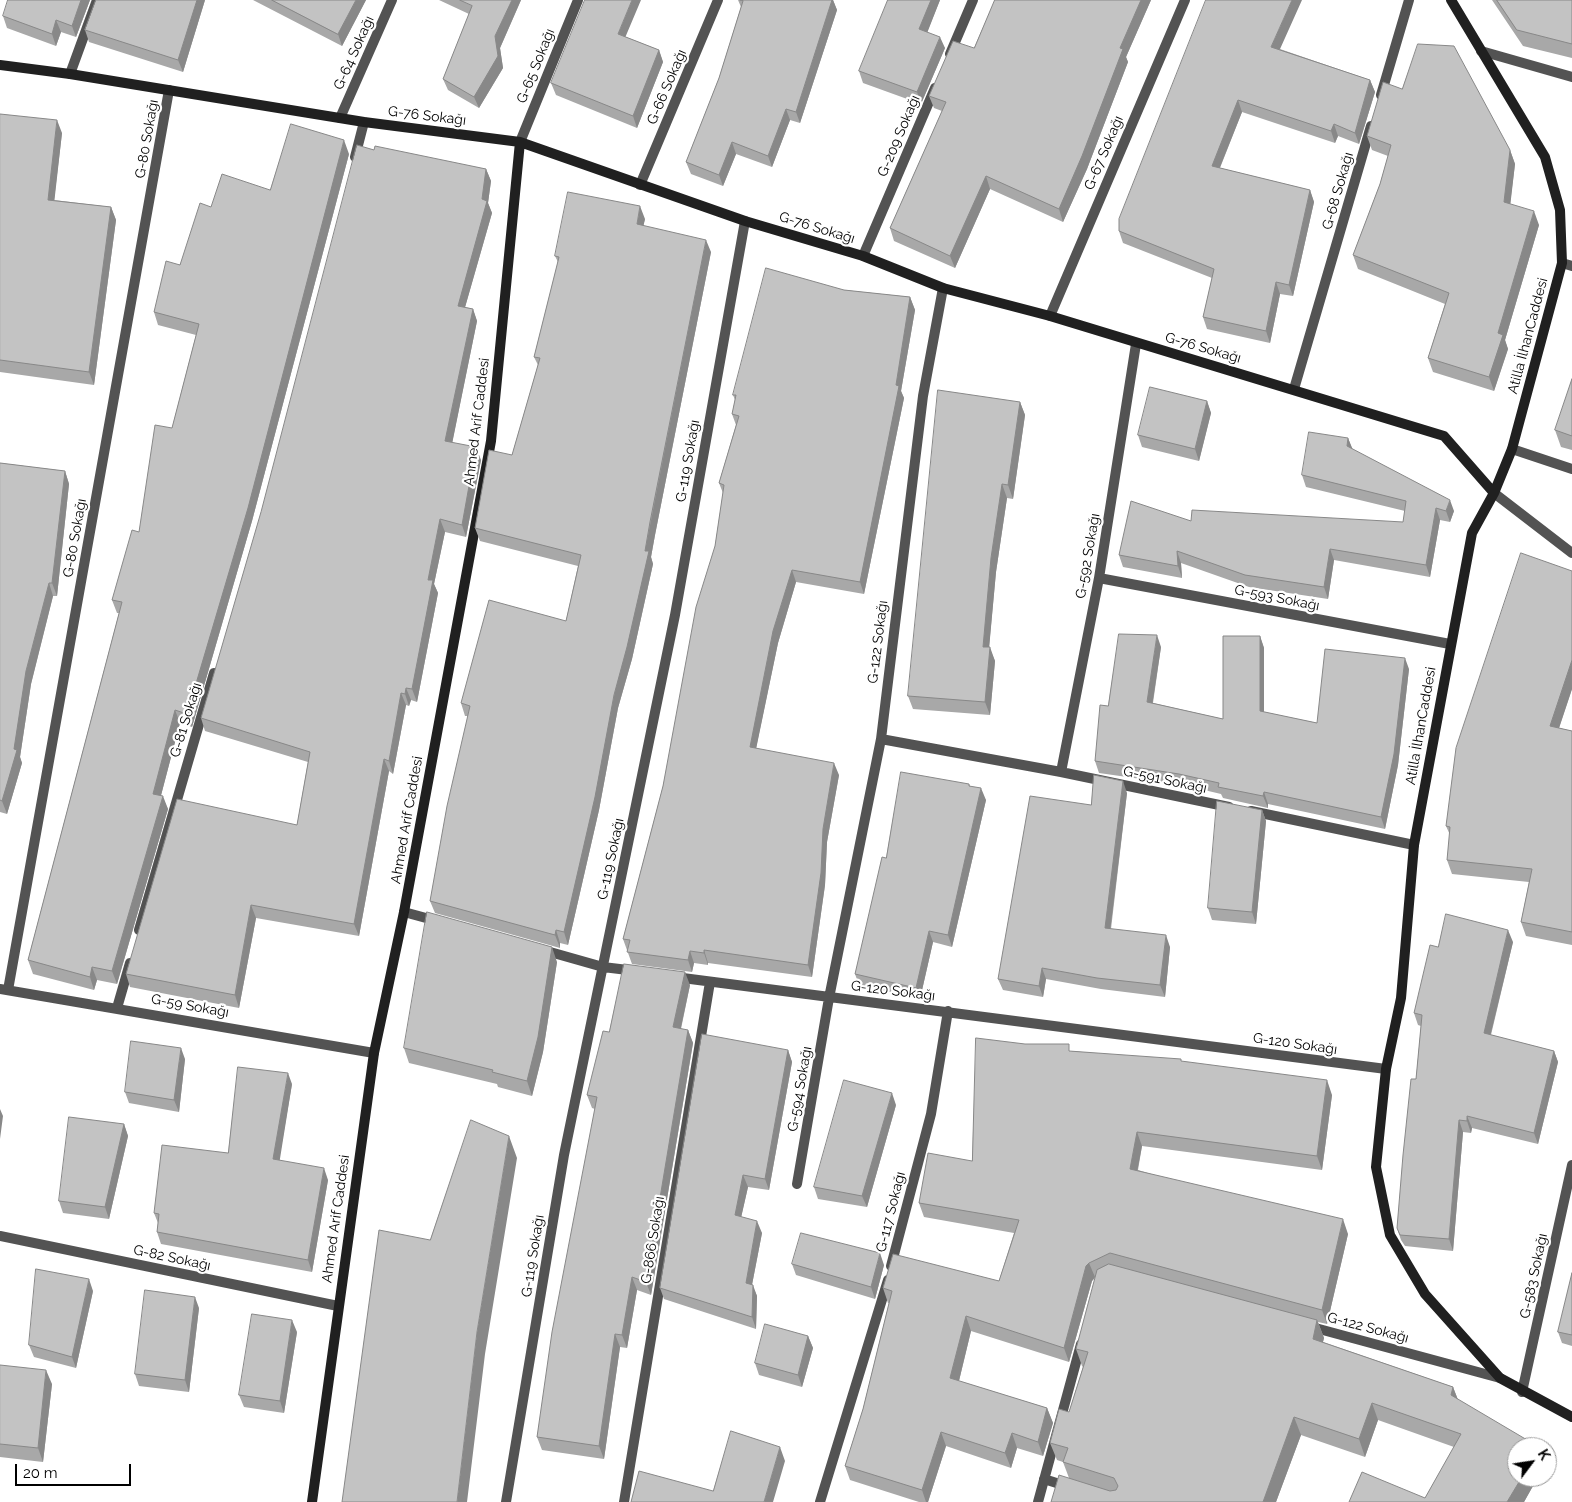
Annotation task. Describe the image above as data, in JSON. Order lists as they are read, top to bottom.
{
  "streets": {
    "street": [
      "G-64 Sokağı",
      "G-65 Sokağı",
      "G-66 Sokağı",
      "G-76 Sokağı",
      "G-209 Sokağı",
      "G-80 Sokağı",
      "G-67 Sokağı",
      "G-68 Sokağı",
      "Atilla İlhanCaddesi",
      "Ahmed Arif Caddesi",
      "G-119 Sokağı",
      "G-592 Sokağı",
      "G-593 Sokağı",
      "G-122 Sokağı",
      "G-81 Sokağı",
      "G-591 Sokağı",
      "G-120 Sokağı",
      "G-59 Sokağı",
      "G-594 Sokağı",
      "G-117 Sokağı",
      "G-866 Sokağı",
      "G-82 Sokağı",
      "G-583 Sokağı"
    ]
  },
  "crossings": [
    ["G-64 Sokağı", "G-76 Sokağı"],
    ["G-65 Sokağı", "G-76 Sokağı"],
    ["G-65 Sokağı", "Ahmed Arif Caddesi"],
    ["G-66 Sokağı", "G-76 Sokağı"],
    ["G-76 Sokağı", "G-209 Sokağı"],
    ["G-76 Sokağı", "G-80 Sokağı"],
    ["G-76 Sokağı", "G-67 Sokağı"],
    ["G-76 Sokağı", "G-68 Sokağı"],
    ["G-76 Sokağı", "Atilla İlhanCaddesi"],
    ["G-76 Sokağı", "Ahmed Arif Caddesi"],
    ["G-76 Sokağı", "G-119 Sokağı"],
    ["G-76 Sokağı", "G-592 Sokağı"],
    ["G-76 Sokağı", "G-122 Sokağı"],
    ["G-80 Sokağı", "G-59 Sokağı"],
    ["Atilla İlhanCaddesi", "G-593 Sokağı"],
    ["Atilla İlhanCaddesi", "G-122 Sokağı"],
    ["Atilla İlhanCaddesi", "G-591 Sokağı"],
    ["Atilla İlhanCaddesi", "G-120 Sokağı"],
    ["Atilla İlhanCaddesi", "G-583 Sokağı"],
    ["Ahmed Arif Caddesi", "G-59 Sokağı"],
    ["Ahmed Arif Caddesi", "G-82 Sokağı"],
    ["G-592 Sokağı", "G-593 Sokağı"],
    ["G-592 Sokağı", "G-591 Sokağı"],
    ["G-122 Sokağı", "G-591 Sokağı"],
    ["G-122 Sokağı", "G-120 Sokağı"],
    ["G-122 Sokağı", "G-594 Sokağı"],
    ["G-81 Sokağı", "G-59 Sokağı"],
    ["G-120 Sokağı", "G-594 Sokağı"],
    ["G-120 Sokağı", "G-117 Sokağı"],
    ["G-120 Sokağı", "G-866 Sokağı"]
  ],
  "scale_bar": "20 m",
  "north": "top right"
}
